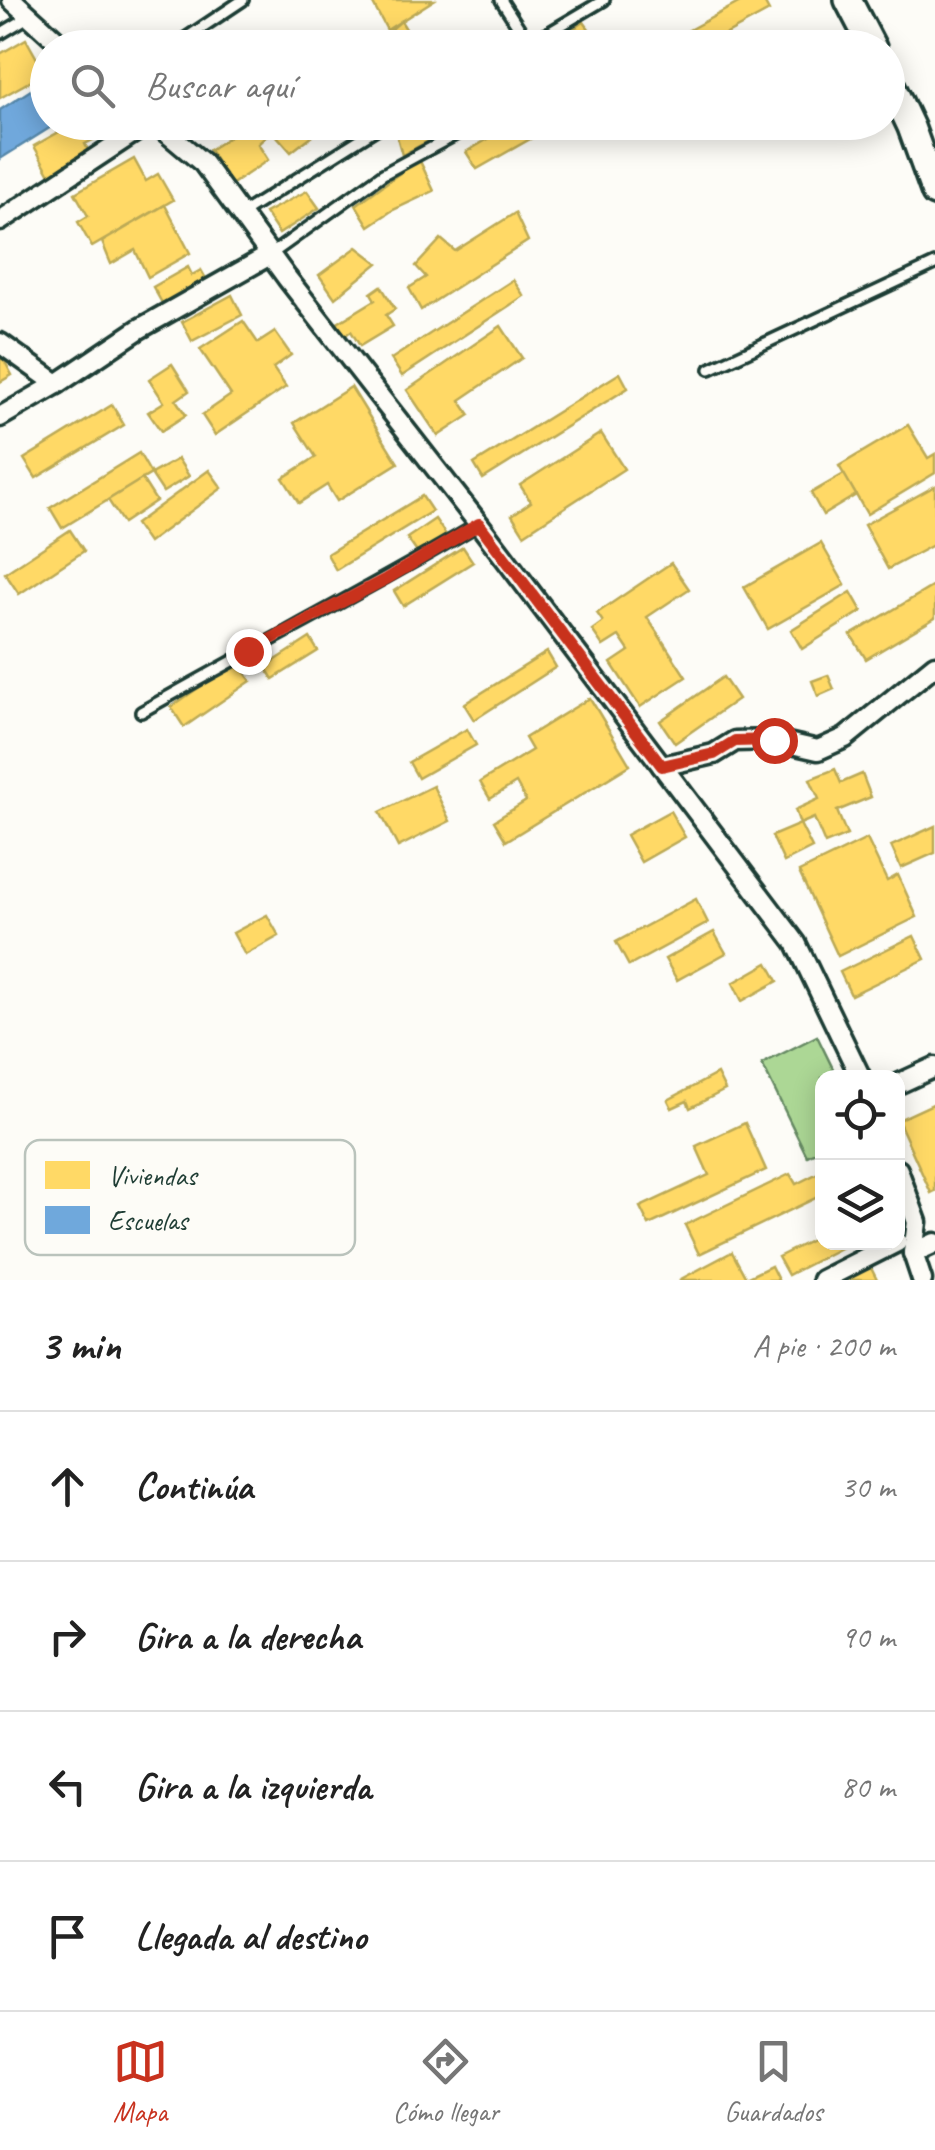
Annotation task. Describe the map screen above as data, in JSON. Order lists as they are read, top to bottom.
{
  "legend": ["Viviendas", "Escuelas"],
  "page": {
    "search": "Buscar aquí",
    "heading": ["3 min", "A pie · 200 m"],
    "list": [
      ["Continúa", "30 m"],
      ["Gira a la derecha", "90 m"],
      ["Gira a la izquierda", "80 m"],
      "Llegada al destino"
    ],
    "nav": ["Mapa", "Cómo llegar", "Guardados"]
  }
}
